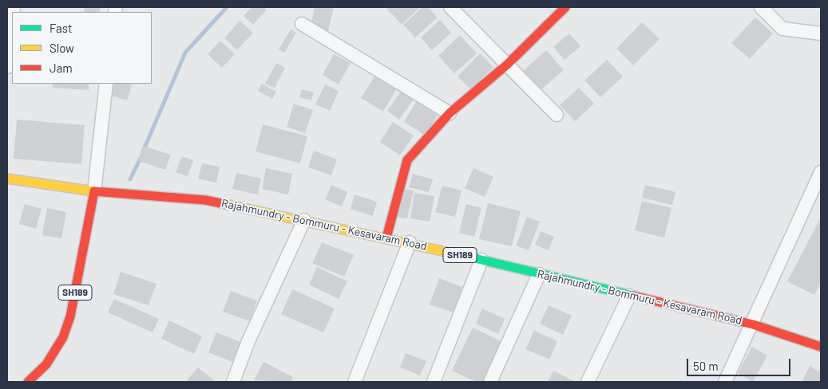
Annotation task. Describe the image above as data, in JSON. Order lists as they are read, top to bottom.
{
  "streets": {
    "main road": ["Rajahmundry - Bommuru - Kesavaram Road", "SH189"]
  },
  "crossings": [
    ["Rajahmundry - Bommuru - Kesavaram Road", "SH189"]
  ],
  "legend": ["Fast", "Slow", "Jam"],
  "scale_bar": "50 m"
}
